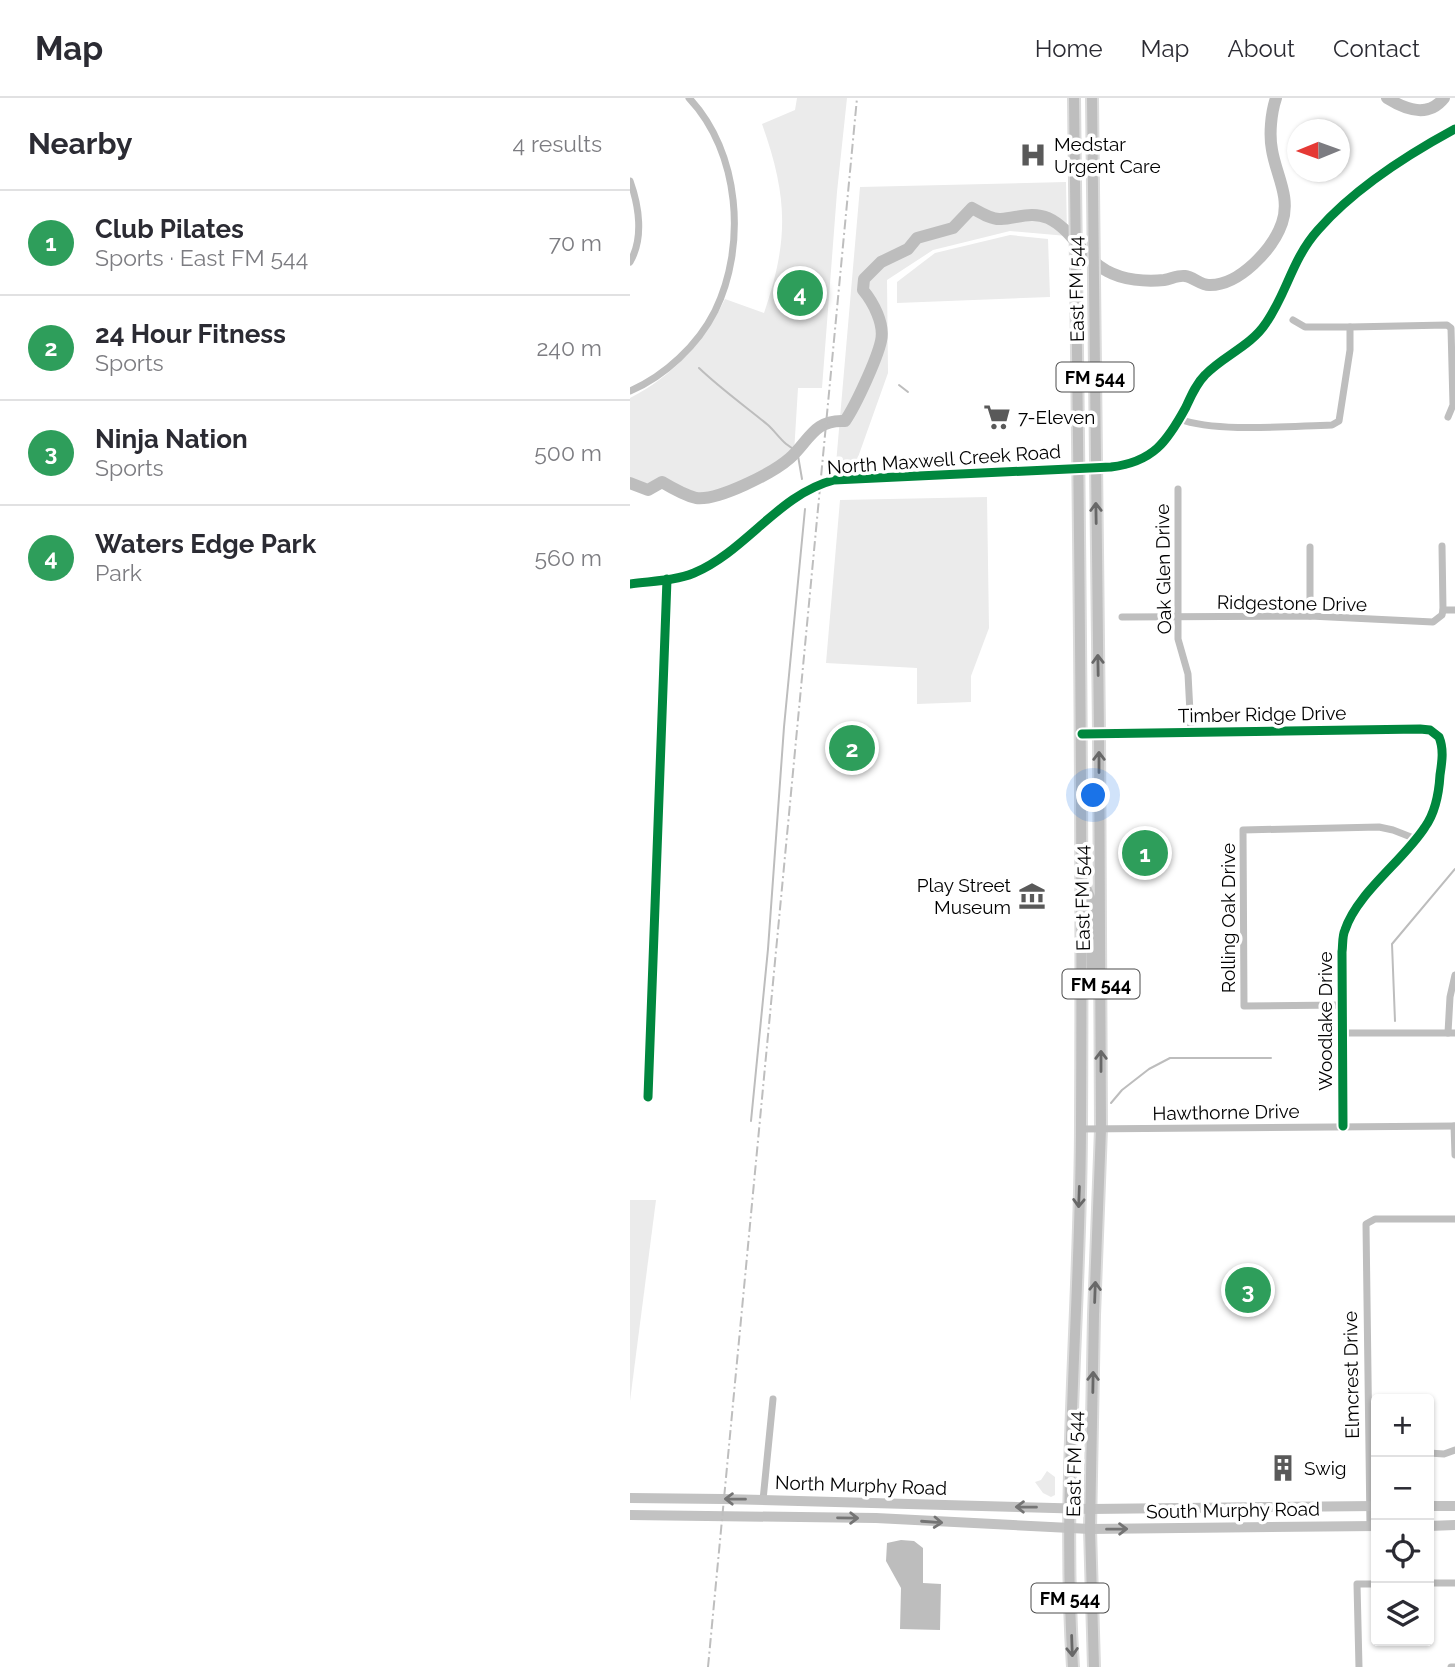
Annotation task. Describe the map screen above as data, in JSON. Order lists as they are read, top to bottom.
{
  "streets": {
    "main road": [
      "East FM 544",
      "FM 544",
      "North Murphy Road",
      "South Murphy Road"
    ],
    "street": [
      "North Maxwell Creek Road",
      "Oak Glen Drive",
      "Ridgestone Drive",
      "Timber Ridge Drive",
      "Rolling Oak Drive",
      "Woodlake Drive",
      "Hawthorne Drive",
      "Elmcrest Drive"
    ]
  },
  "crossings": [
    ["East FM 544", "FM 544"],
    ["East FM 544", "North Maxwell Creek Road"],
    ["East FM 544", "Timber Ridge Drive"],
    ["East FM 544", "Hawthorne Drive"],
    ["East FM 544", "North Murphy Road"],
    ["East FM 544", "South Murphy Road"],
    ["FM 544", "North Murphy Road"],
    ["FM 544", "South Murphy Road"],
    ["Oak Glen Drive", "Ridgestone Drive"],
    ["Oak Glen Drive", "Timber Ridge Drive"],
    ["Timber Ridge Drive", "Woodlake Drive"],
    ["Rolling Oak Drive", "Woodlake Drive"],
    ["Woodlake Drive", "Hawthorne Drive"],
    ["North Murphy Road", "South Murphy Road"]
  ],
  "places": {
    "hospital": ["Medstar Urgent Care"],
    "supermarket": ["7-Eleven"],
    "museum": ["Play Street Museum"],
    "building": ["Swig"]
  },
  "north": "left",
  "page": {
    "header": "Map",
    "nav": [
      "Home",
      "Map",
      "About",
      "Contact"
    ],
    "heading": ["Nearby", "4 results"],
    "list": [
      {
        "mark": "1",
        "name": "Club Pilates",
        "note": "Sports · East FM 544",
        "value": "70 m"
      },
      {
        "mark": "2",
        "name": "24 Hour Fitness",
        "note": "Sports",
        "value": "240 m"
      },
      {
        "mark": "3",
        "name": "Ninja Nation",
        "note": "Sports",
        "value": "500 m"
      },
      {
        "mark": "4",
        "name": "Waters Edge Park",
        "note": "Park",
        "value": "560 m"
      }
    ],
    "pins": [
      "4",
      "2",
      "1",
      "3"
    ],
    "map_buttons": ["+", "−"]
  }
}
